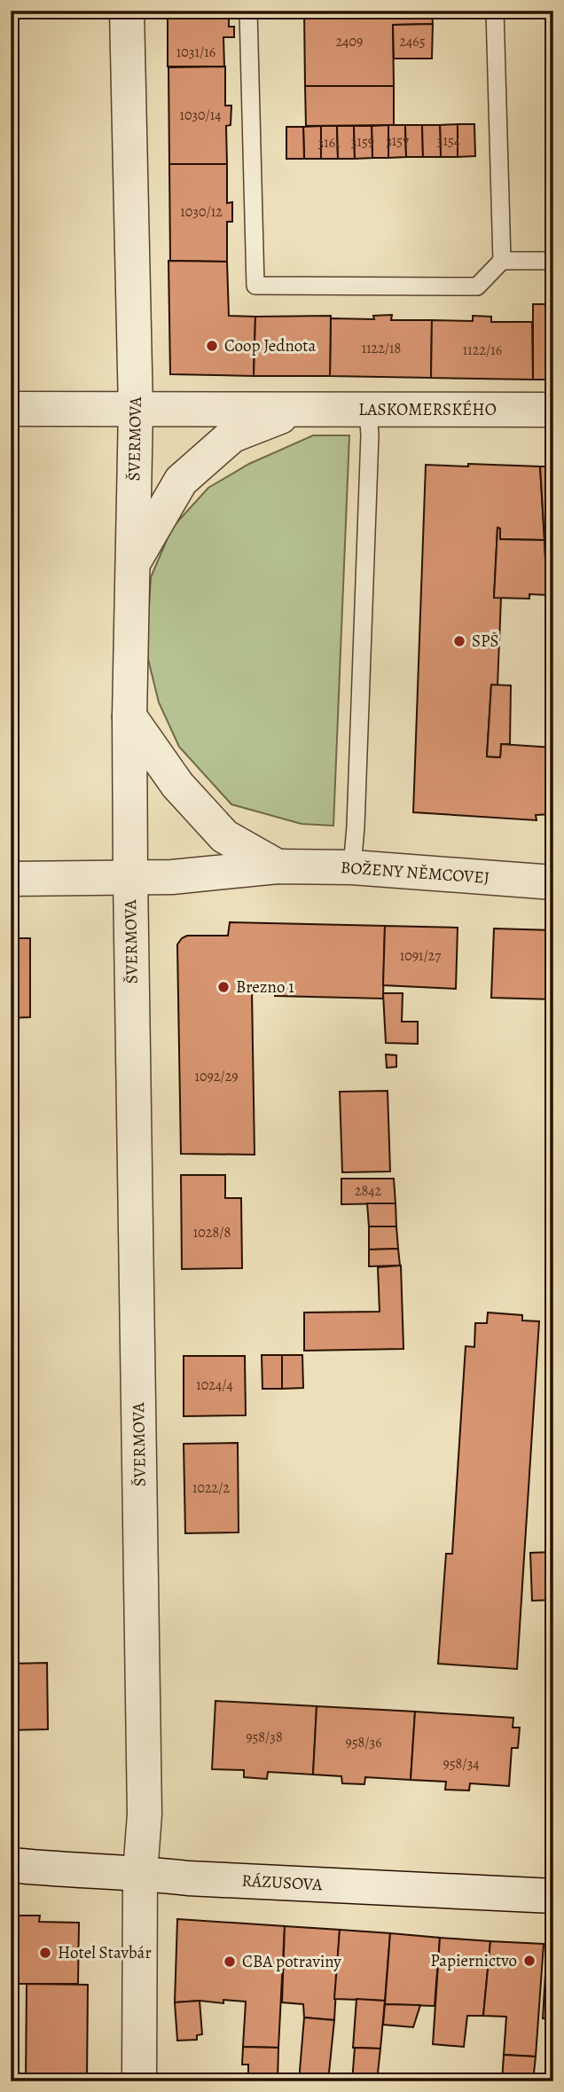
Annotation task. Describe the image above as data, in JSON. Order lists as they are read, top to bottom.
{
  "streets": {
    "street": [
      "LASKOMERSKÉHO",
      "ŠVERMOVA",
      "BOŽENY NĚMCOVEJ",
      "RÁZUSOVA"
    ]
  },
  "crossings": [
    ["LASKOMERSKÉHO", "ŠVERMOVA"],
    ["ŠVERMOVA", "BOŽENY NĚMCOVEJ"],
    ["ŠVERMOVA", "RÁZUSOVA"]
  ],
  "places": [
    "Coop Jednota",
    "SPŠ",
    "Brezno 1",
    "Hotel Stavbár",
    "Papiernictvo",
    "CBA potraviny"
  ],
  "house_numbers": [
    "2409",
    "2465",
    "1031/16",
    "1030/14",
    "3157",
    "3154",
    "3159",
    "3161",
    "1030/12",
    "1122/18",
    "1122/16",
    "1091/27",
    "1092/29",
    "2842",
    "1028/8",
    "1024/4",
    "1022/2",
    "958/38",
    "958/36",
    "958/34"
  ]
}
